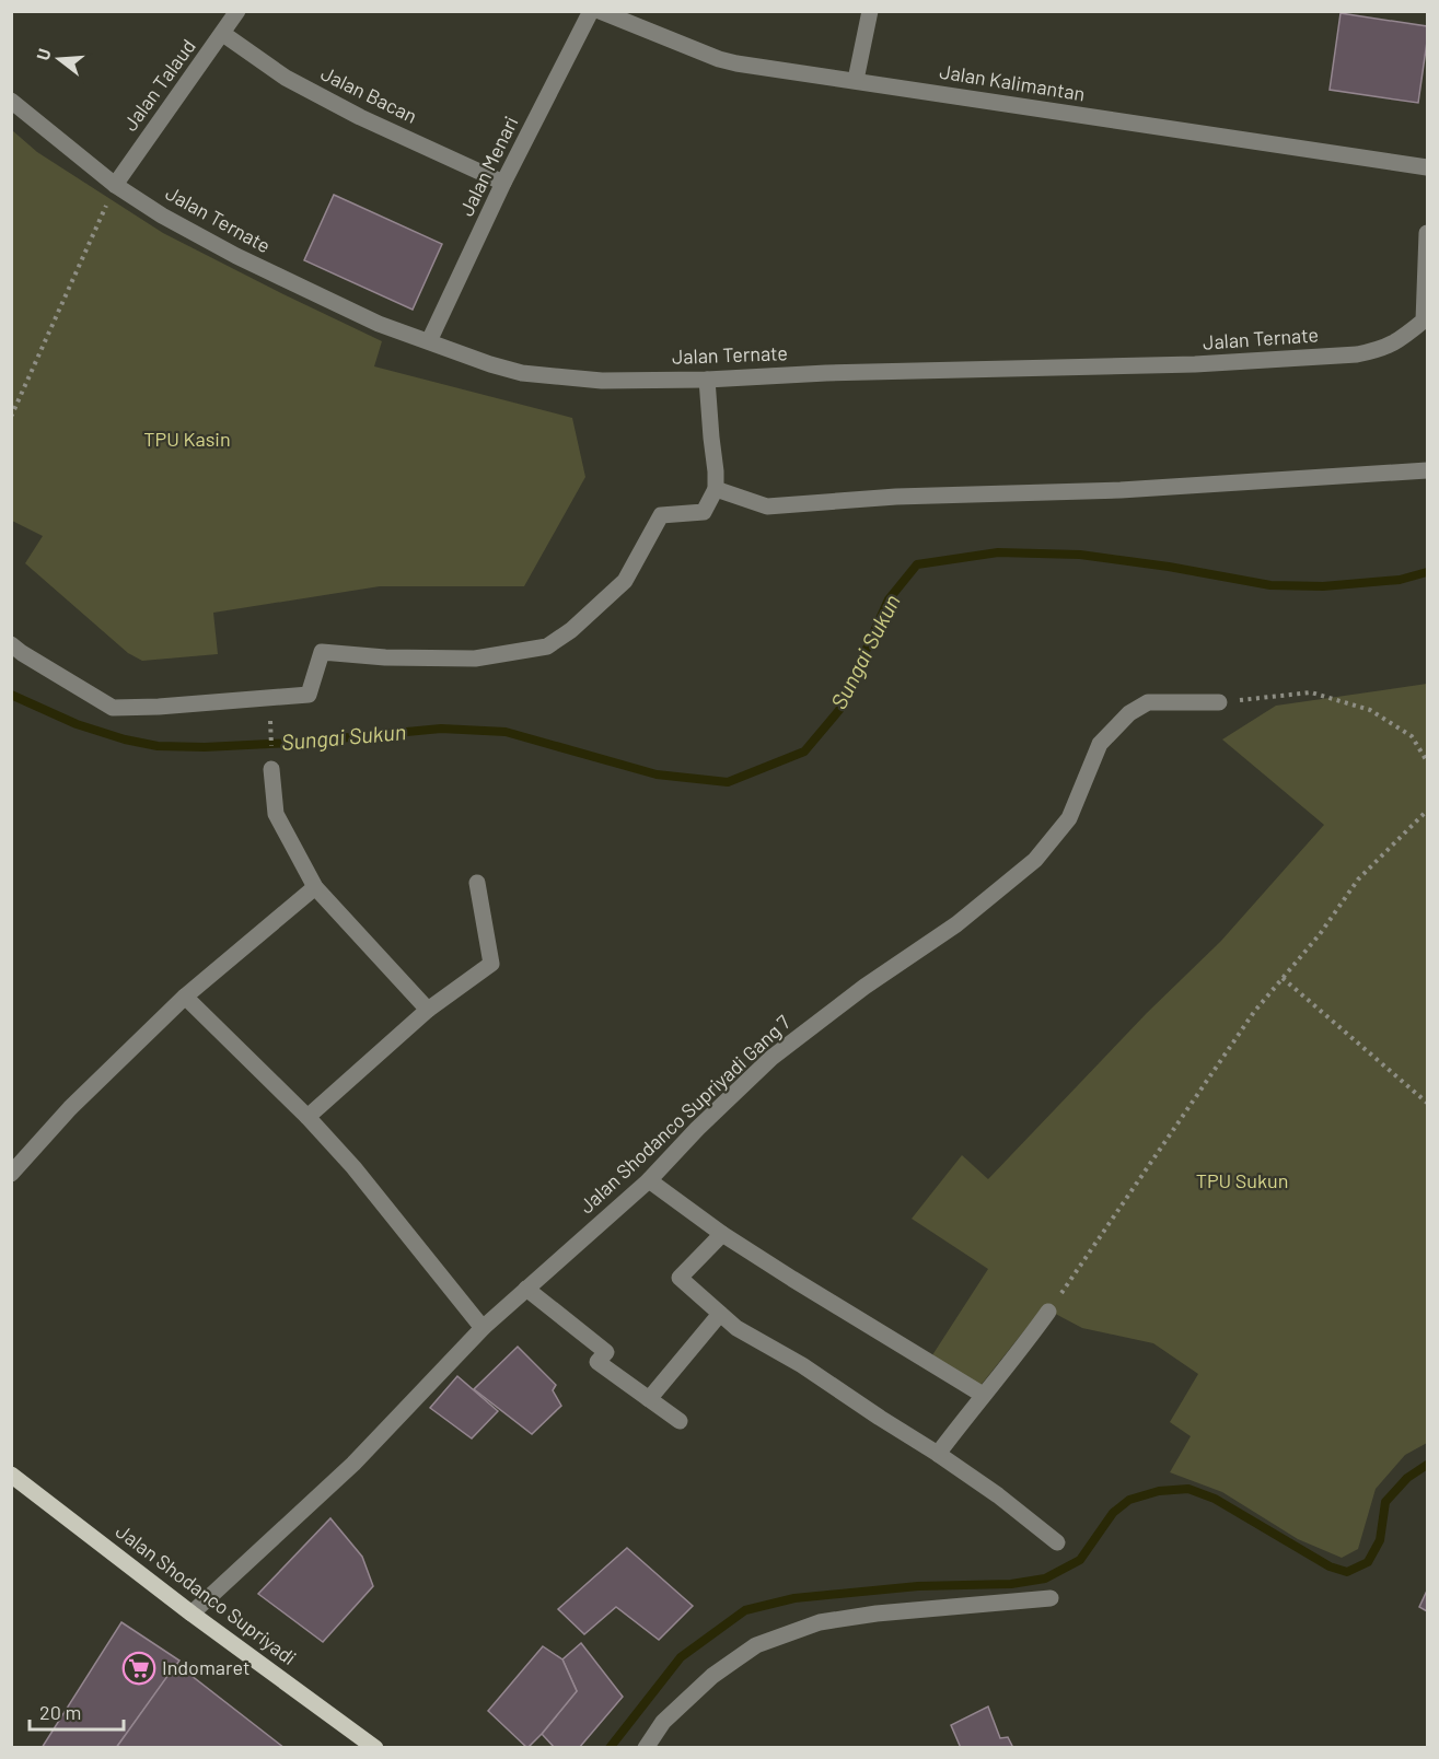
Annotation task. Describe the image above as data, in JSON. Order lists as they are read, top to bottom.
{
  "streets": {
    "main road": ["Jalan Shodanco Supriyadi"],
    "street": [
      "Jalan Kalimantan",
      "Jalan Talaud",
      "Jalan Bacan",
      "Jalan Menari",
      "Jalan Ternate",
      "Jalan Shodanco Supriyadi Gang 7"
    ]
  },
  "crossings": [
    ["Jalan Talaud", "Jalan Bacan"],
    ["Jalan Talaud", "Jalan Ternate"],
    ["Jalan Bacan", "Jalan Menari"],
    ["Jalan Menari", "Jalan Ternate"],
    ["Jalan Shodanco Supriyadi Gang 7", "Jalan Shodanco Supriyadi"]
  ],
  "water": ["Sungai Sukun"],
  "parks": ["TPU Kasin", "TPU Sukun"],
  "places": {
    "supermarket": ["Indomaret"]
  },
  "scale_bar": "20 m",
  "north": "left"
}
